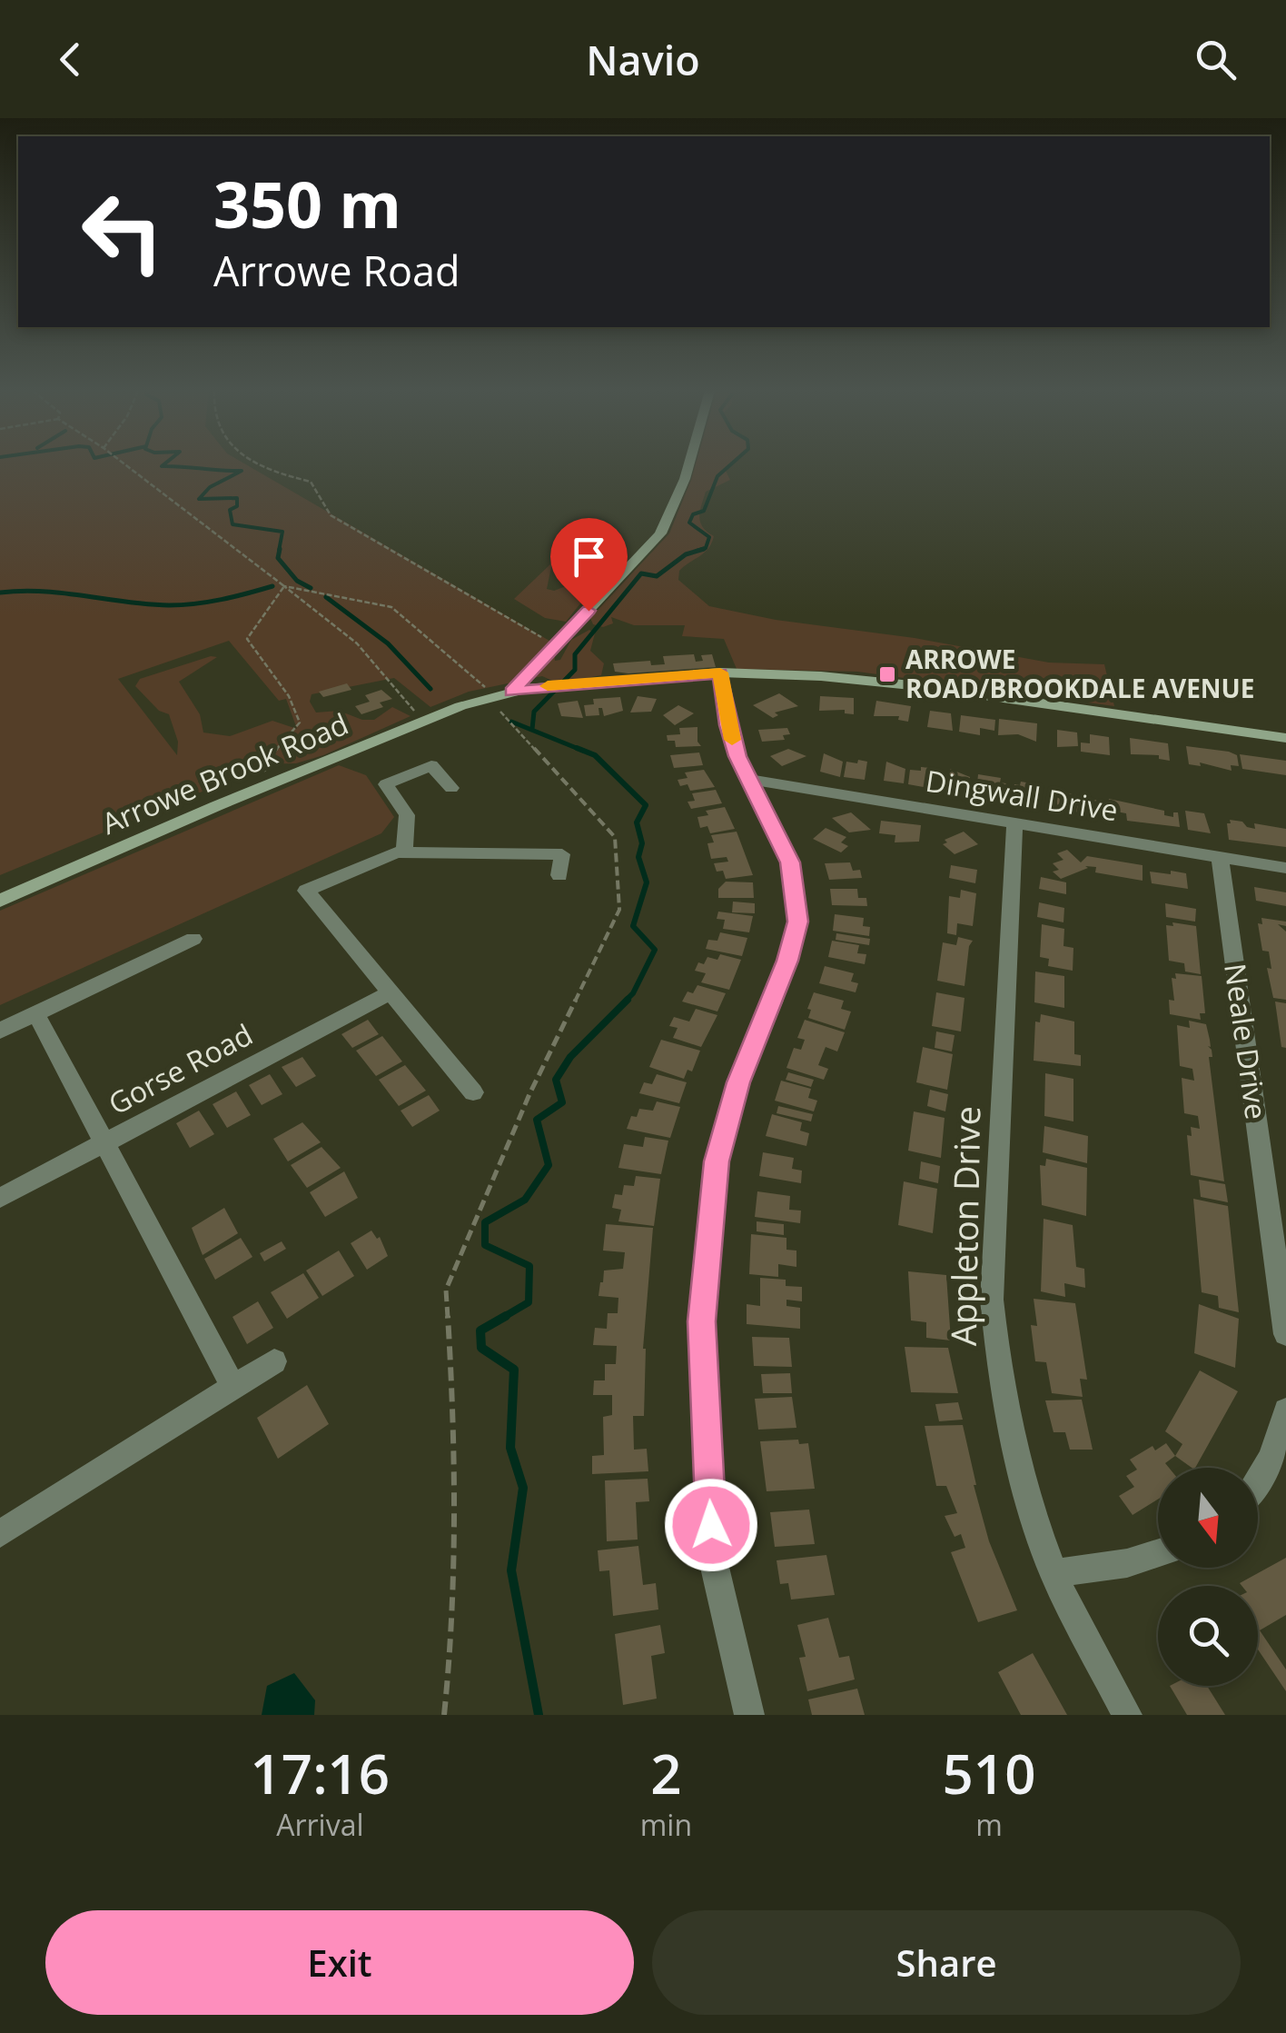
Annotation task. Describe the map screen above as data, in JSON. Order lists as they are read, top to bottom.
{
  "streets": {
    "street": [
      "Arrowe Brook Road",
      "Dingwall Drive",
      "Neale Drive",
      "Gorse Road",
      "Appleton Drive"
    ]
  },
  "crossings": [
    ["Dingwall Drive", "Neale Drive"],
    ["Dingwall Drive", "Appleton Drive"]
  ],
  "places": {
    "transit": ["ARROWE ROAD/BROOKDALE AVENUE"]
  },
  "north": "bottom",
  "page": {
    "header": "Navio",
    "turn": ["350 m", "Arrowe Road"],
    "eta": [
      "17:16",
      "Arrival",
      "2",
      "min",
      "510",
      "m"
    ],
    "buttons": ["Exit", "Share"]
  }
}
